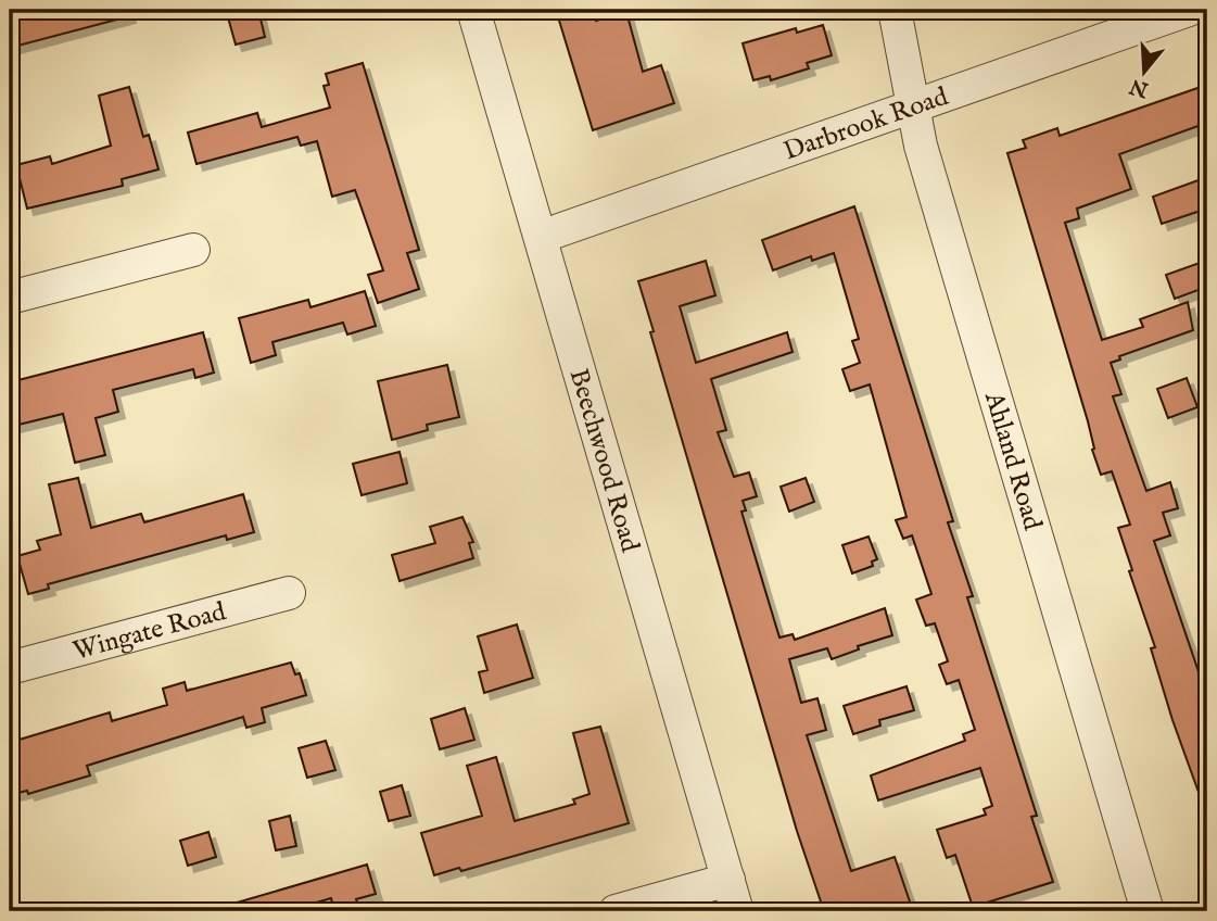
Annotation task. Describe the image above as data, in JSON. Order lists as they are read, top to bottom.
{
  "streets": {
    "street": [
      "Darbrook Road",
      "Beechwood Road",
      "Ahland Road",
      "Wingate Road"
    ]
  },
  "crossings": [
    ["Darbrook Road", "Beechwood Road"],
    ["Darbrook Road", "Ahland Road"]
  ],
  "north": "bottom"
}
